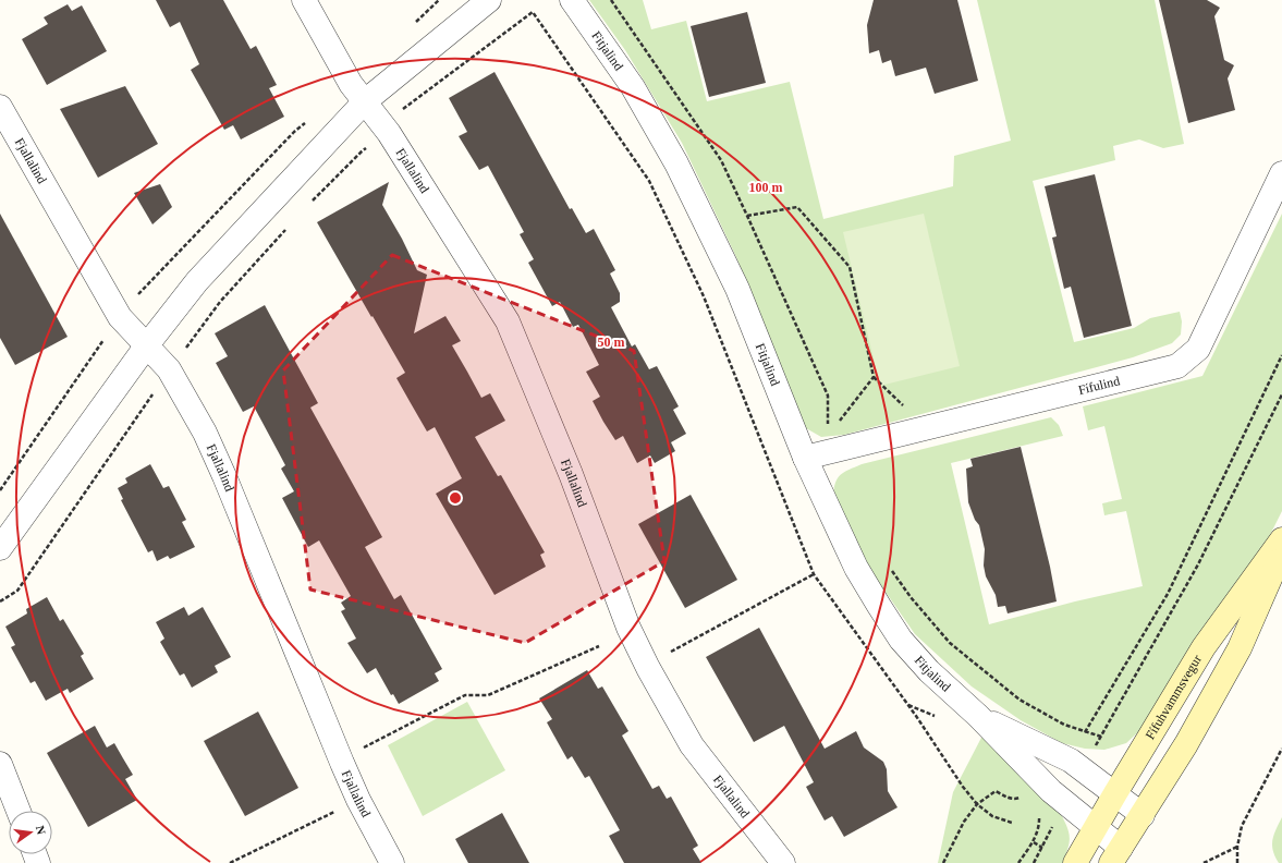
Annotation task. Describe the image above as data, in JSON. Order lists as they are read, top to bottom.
{
  "streets": {
    "main road": ["Fífuhvammsvegur"],
    "street": ["Fitjalind", "Fjallalind", "Fífulind"]
  },
  "crossings": [
    ["Fitjalind", "Fífulind"],
    ["Fitjalind", "Fífuhvammsvegur"]
  ],
  "north": "right",
  "rings": ["100 m", "50 m"]
}
